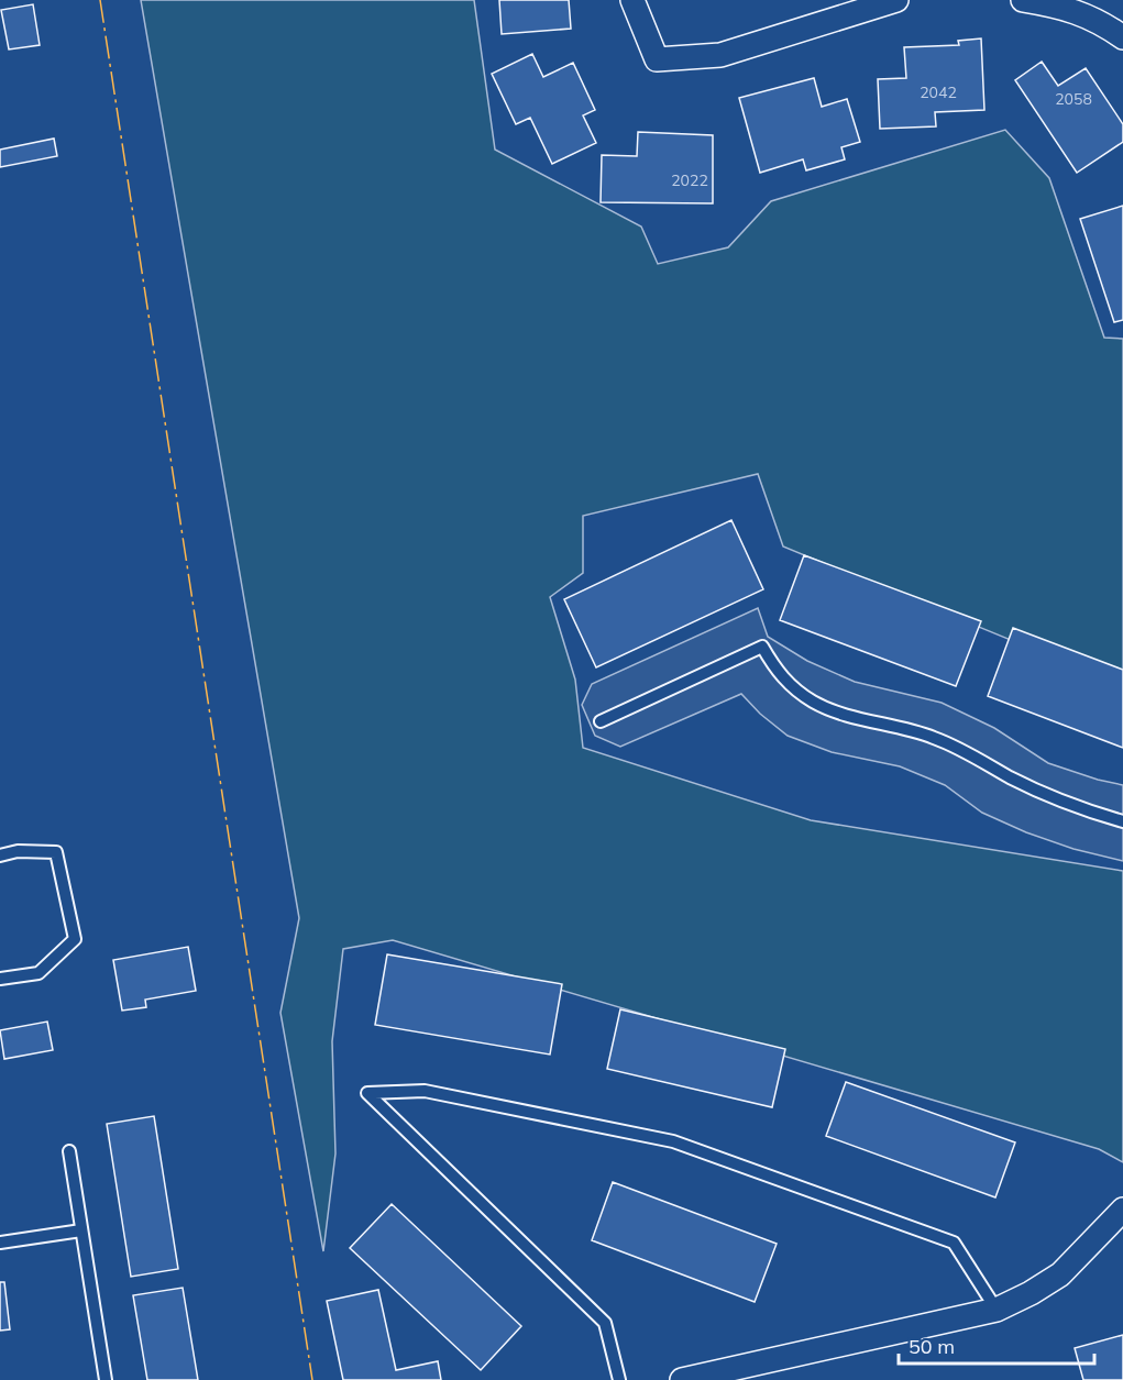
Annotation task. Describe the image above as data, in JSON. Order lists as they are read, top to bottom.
{
  "house_numbers": ["2042", "2058", "2022"],
  "scale_bar": "50 m"
}
